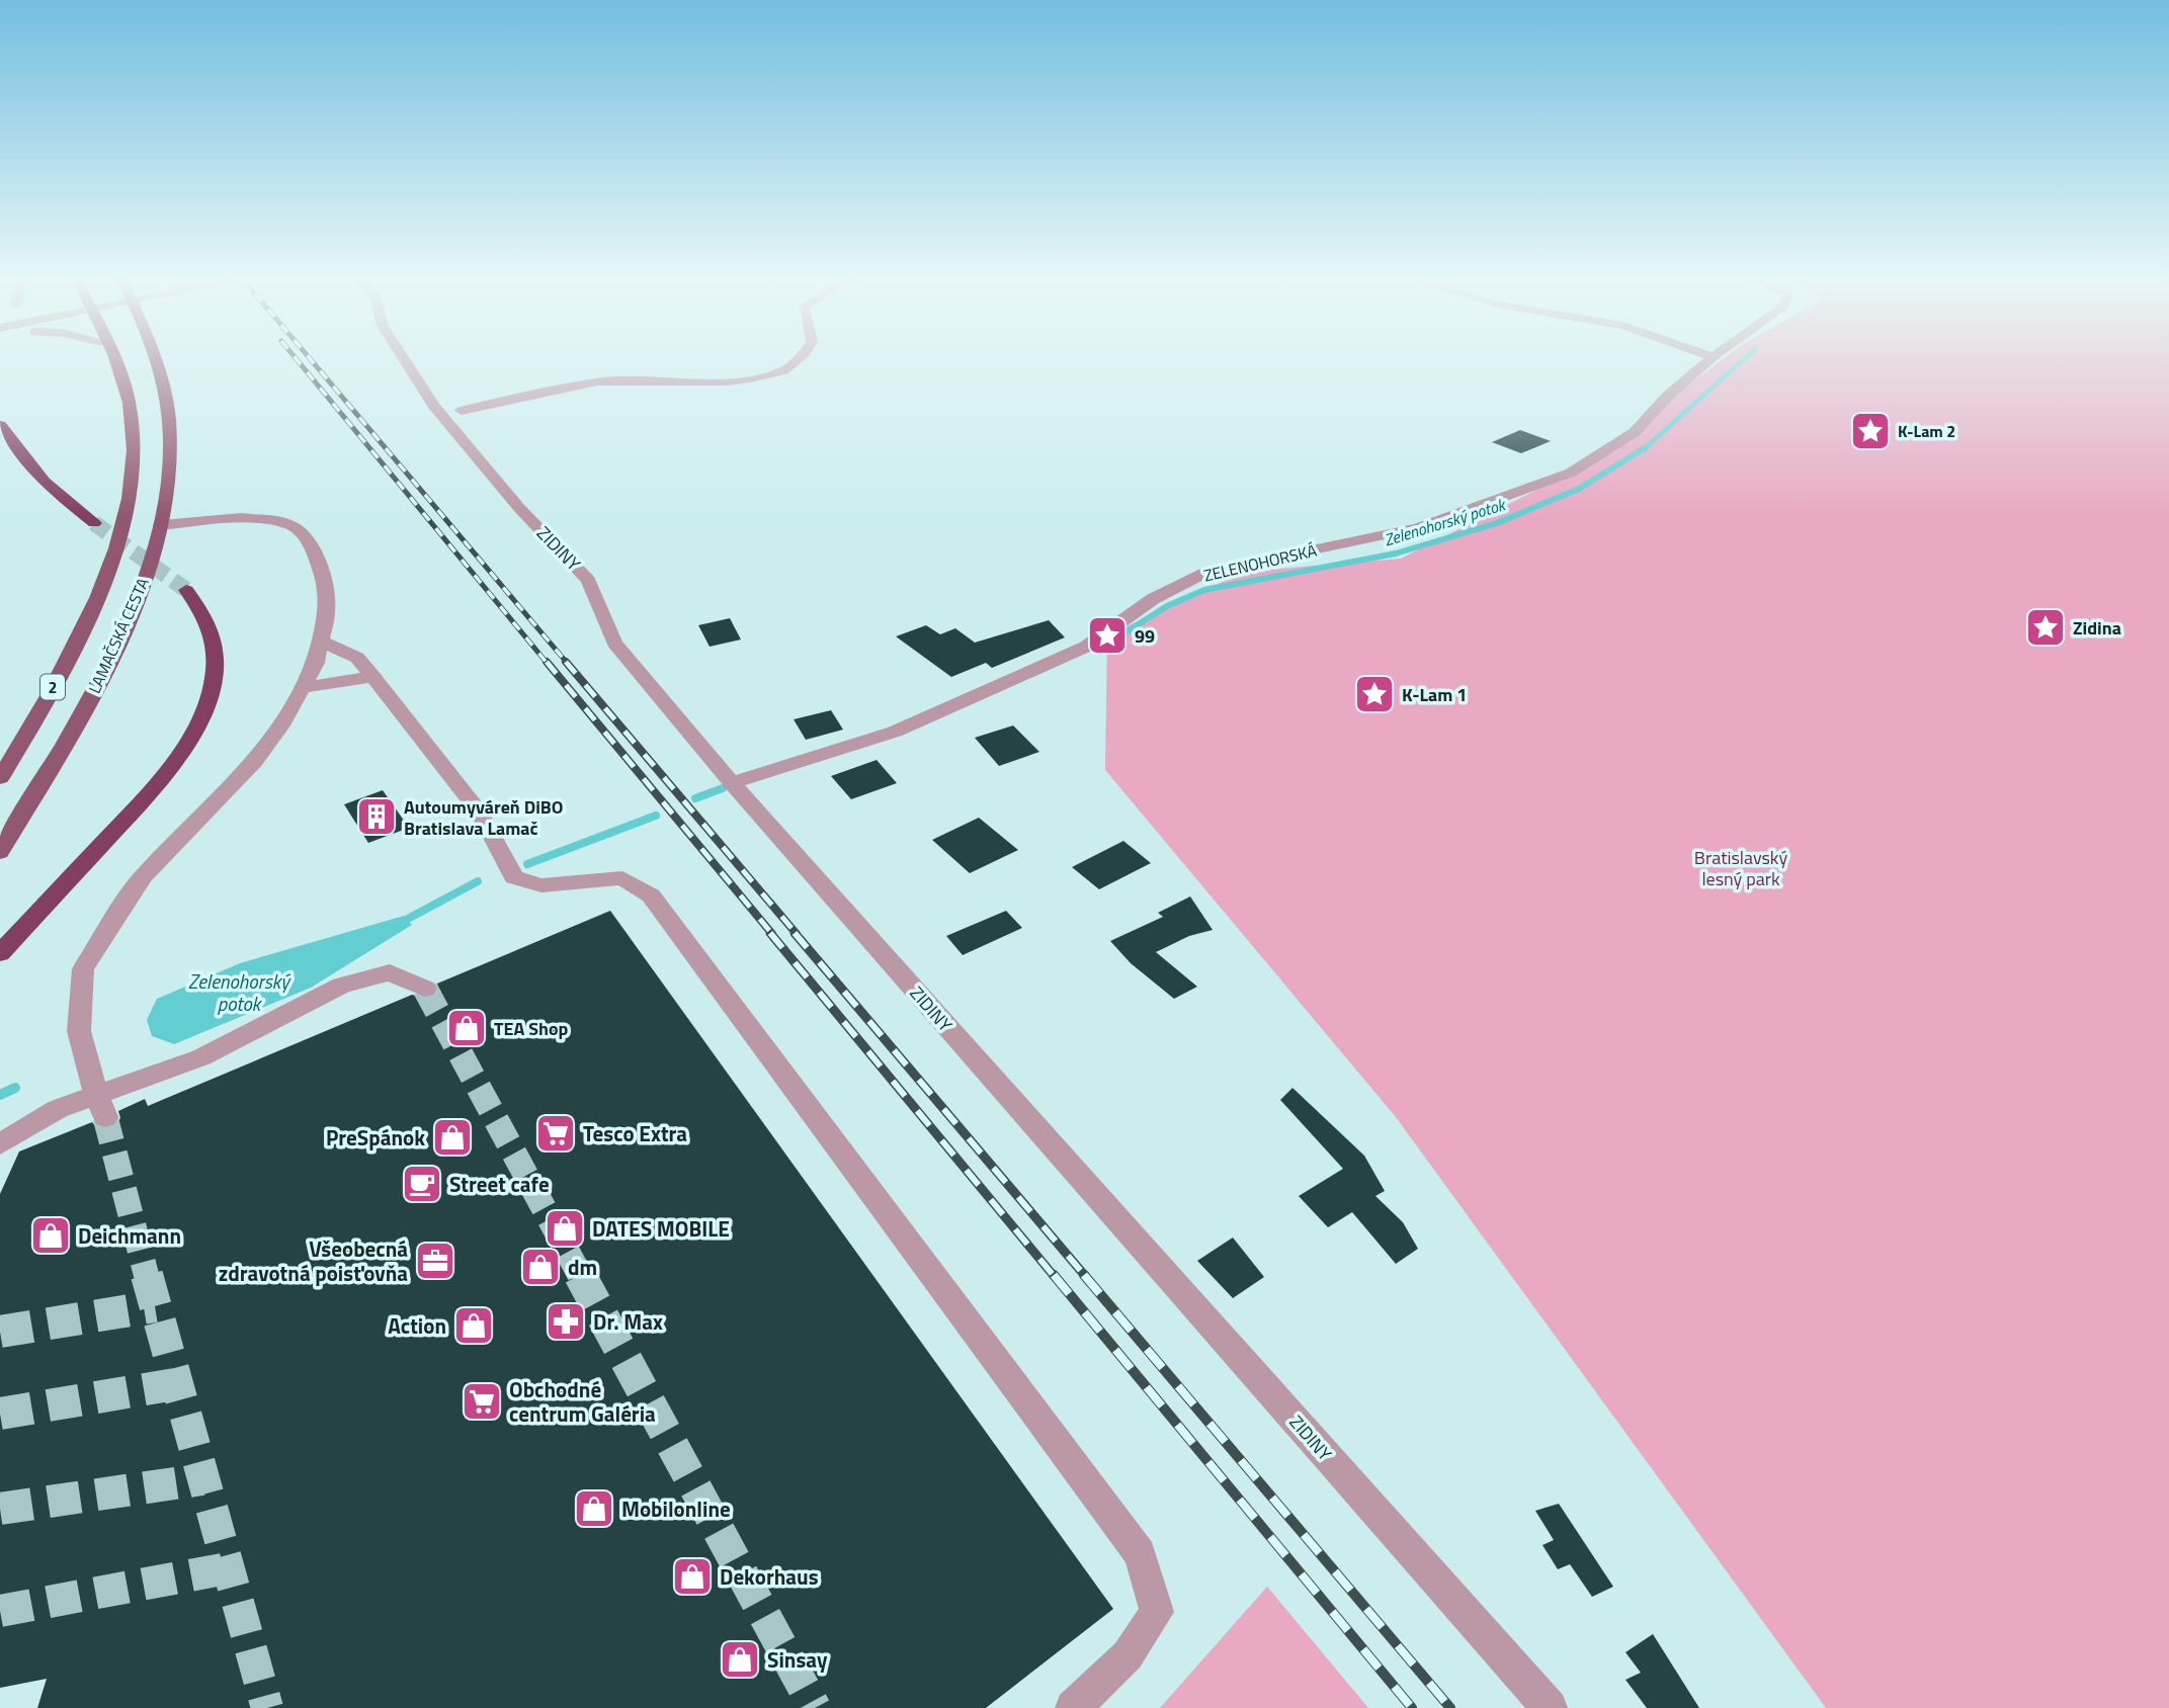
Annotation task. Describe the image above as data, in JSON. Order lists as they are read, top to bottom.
{
  "streets": {
    "main road": ["LAMAČSKÁ CESTA", "2"],
    "street": ["ZIDINY", "ZELENOHORSKÁ"]
  },
  "crossings": [
    ["ZIDINY", "ZELENOHORSKÁ"]
  ],
  "water": ["Zelenohorský potok"],
  "parks": ["Bratislavský lesný park"],
  "places": {
    "place": [
      "K-Lam 2",
      "Zidina",
      "99",
      "K-Lam 1"
    ],
    "building": ["Autoumyváreň DiBO Bratislava Lamač"],
    "shop": [
      "TEA Shop",
      "PreSpánok",
      "DATES MOBILE",
      "Deichmann",
      "dm",
      "Action",
      "Mobilonline",
      "Dekorhaus",
      "Sinsay"
    ],
    "supermarket": ["Tesco Extra", "Obchodné centrum Galéria"],
    "cafe": ["Street cafe"],
    "office": ["Všeobecná zdravotná poisťovňa"],
    "pharmacy": ["Dr. Max"]
  }
}
